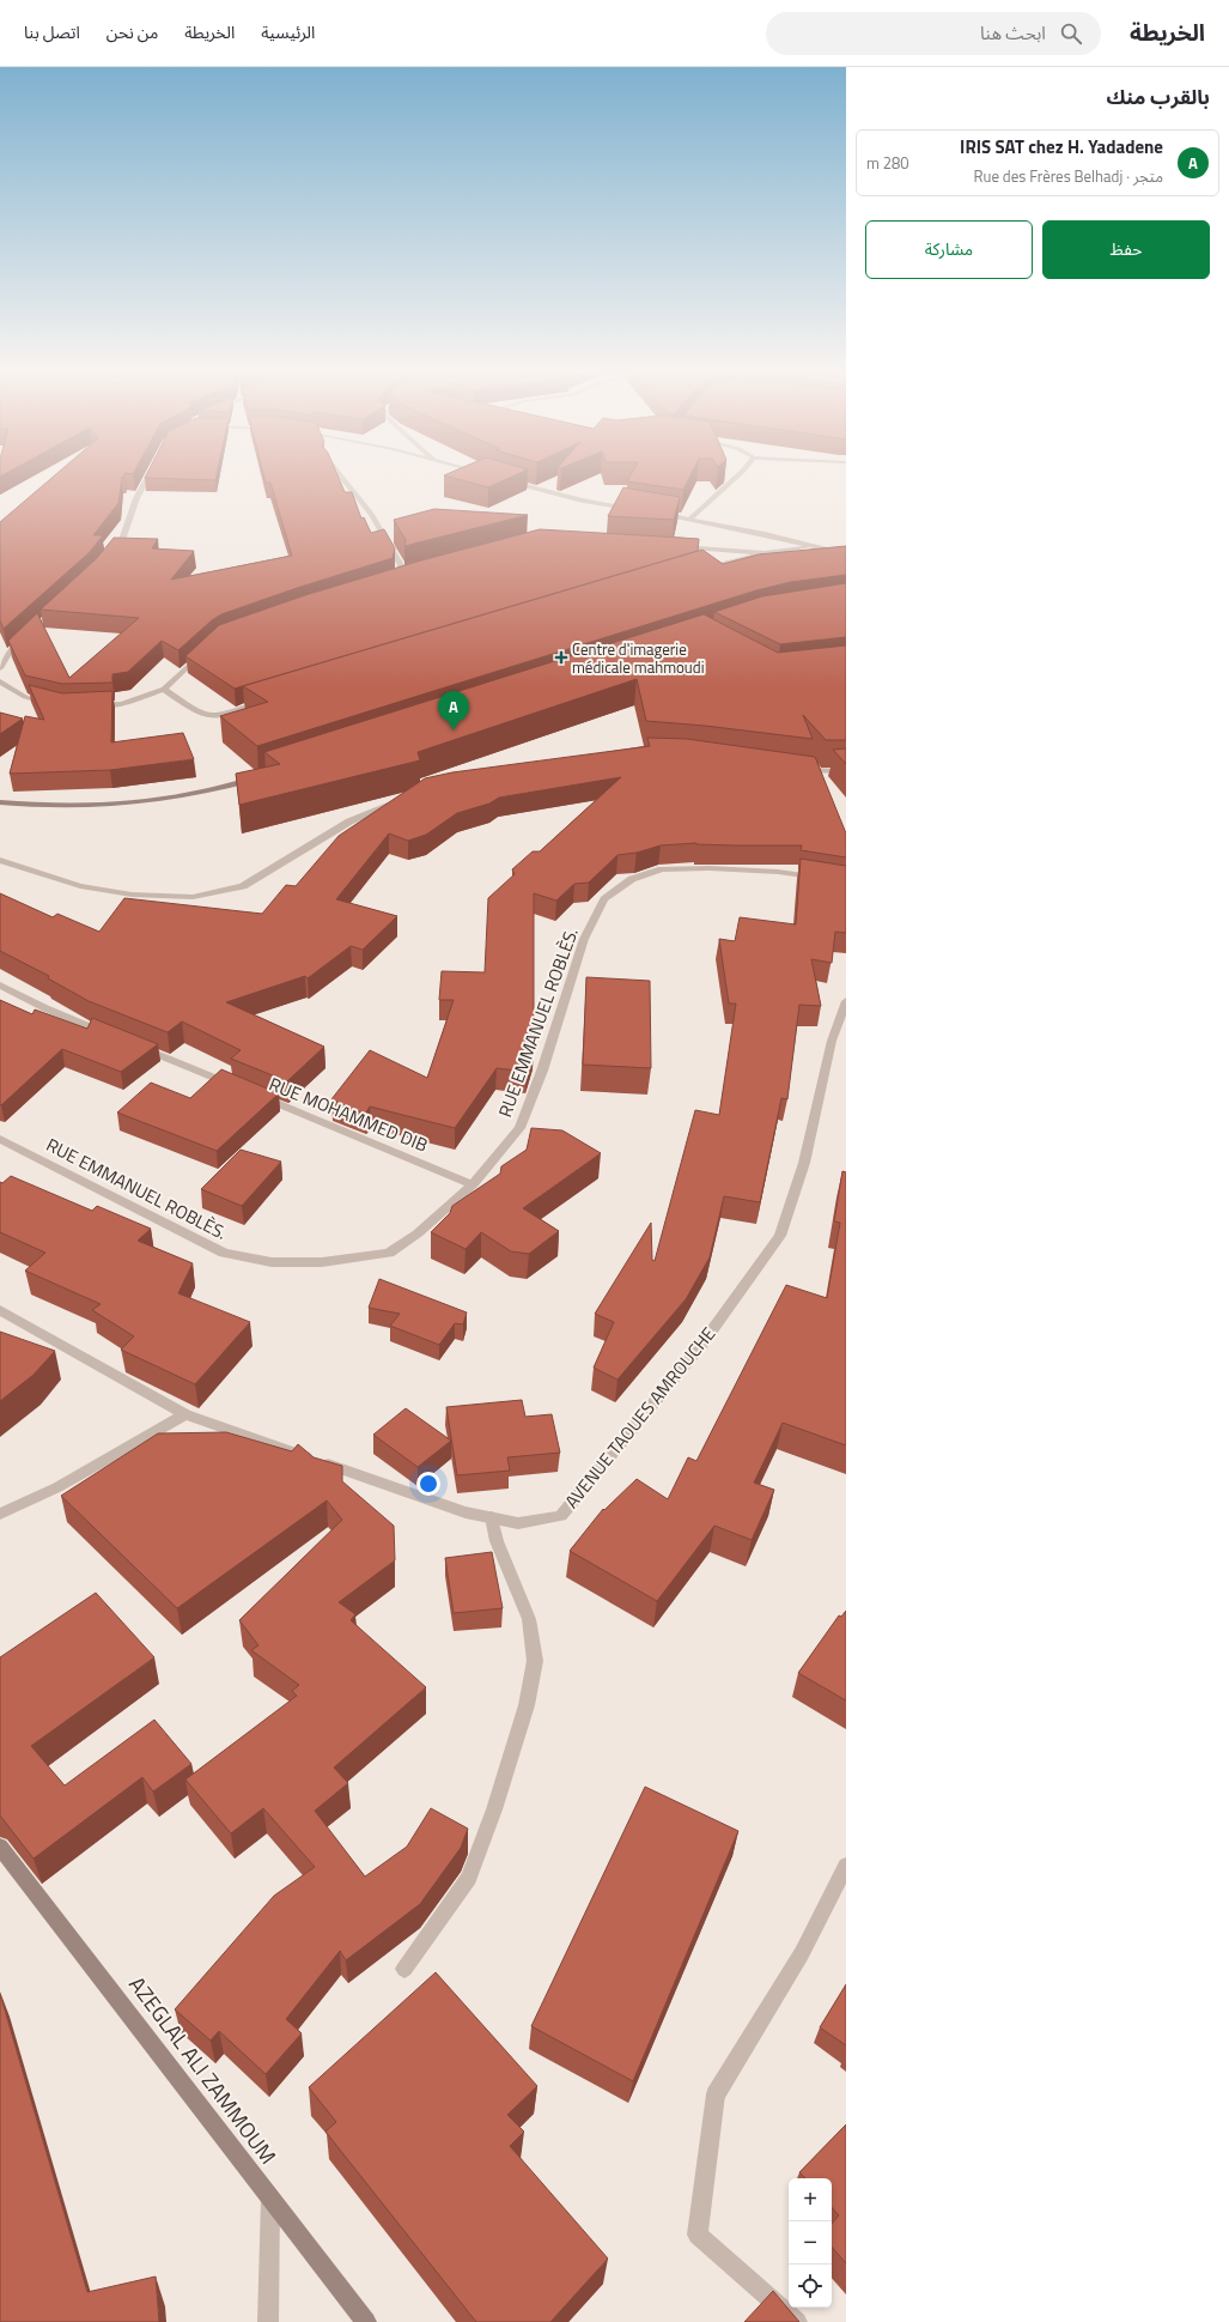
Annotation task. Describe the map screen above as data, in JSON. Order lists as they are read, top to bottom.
{
  "streets": {
    "main road": ["AZEGLAL ALI ZAMMOUM"],
    "street": ["RUE EMMANUEL ROBLÈS.", "RUE MOHAMMED DIB", "AVENUE TAOUES AMROUCHE"]
  },
  "crossings": [
    ["RUE EMMANUEL ROBLÈS.", "RUE MOHAMMED DIB"]
  ],
  "places": {
    "health": ["Centre d'imagerie médicale mahmoudi"]
  },
  "page": {
    "header": "الخريطة",
    "search": "ابحث هنا",
    "nav": [
      "الرئيسية",
      "الخريطة",
      "من نحن",
      "اتصل بنا"
    ],
    "heading": "بالقرب منك",
    "list": [
      {
        "mark": "A",
        "name": "IRIS SAT chez H. Yadadene",
        "note": "متجر · Rue des Frères Belhadj",
        "value": "280 m"
      }
    ],
    "buttons": ["حفظ", "مشاركة"],
    "pins": "A",
    "map_buttons": ["+", "−"]
  }
}
